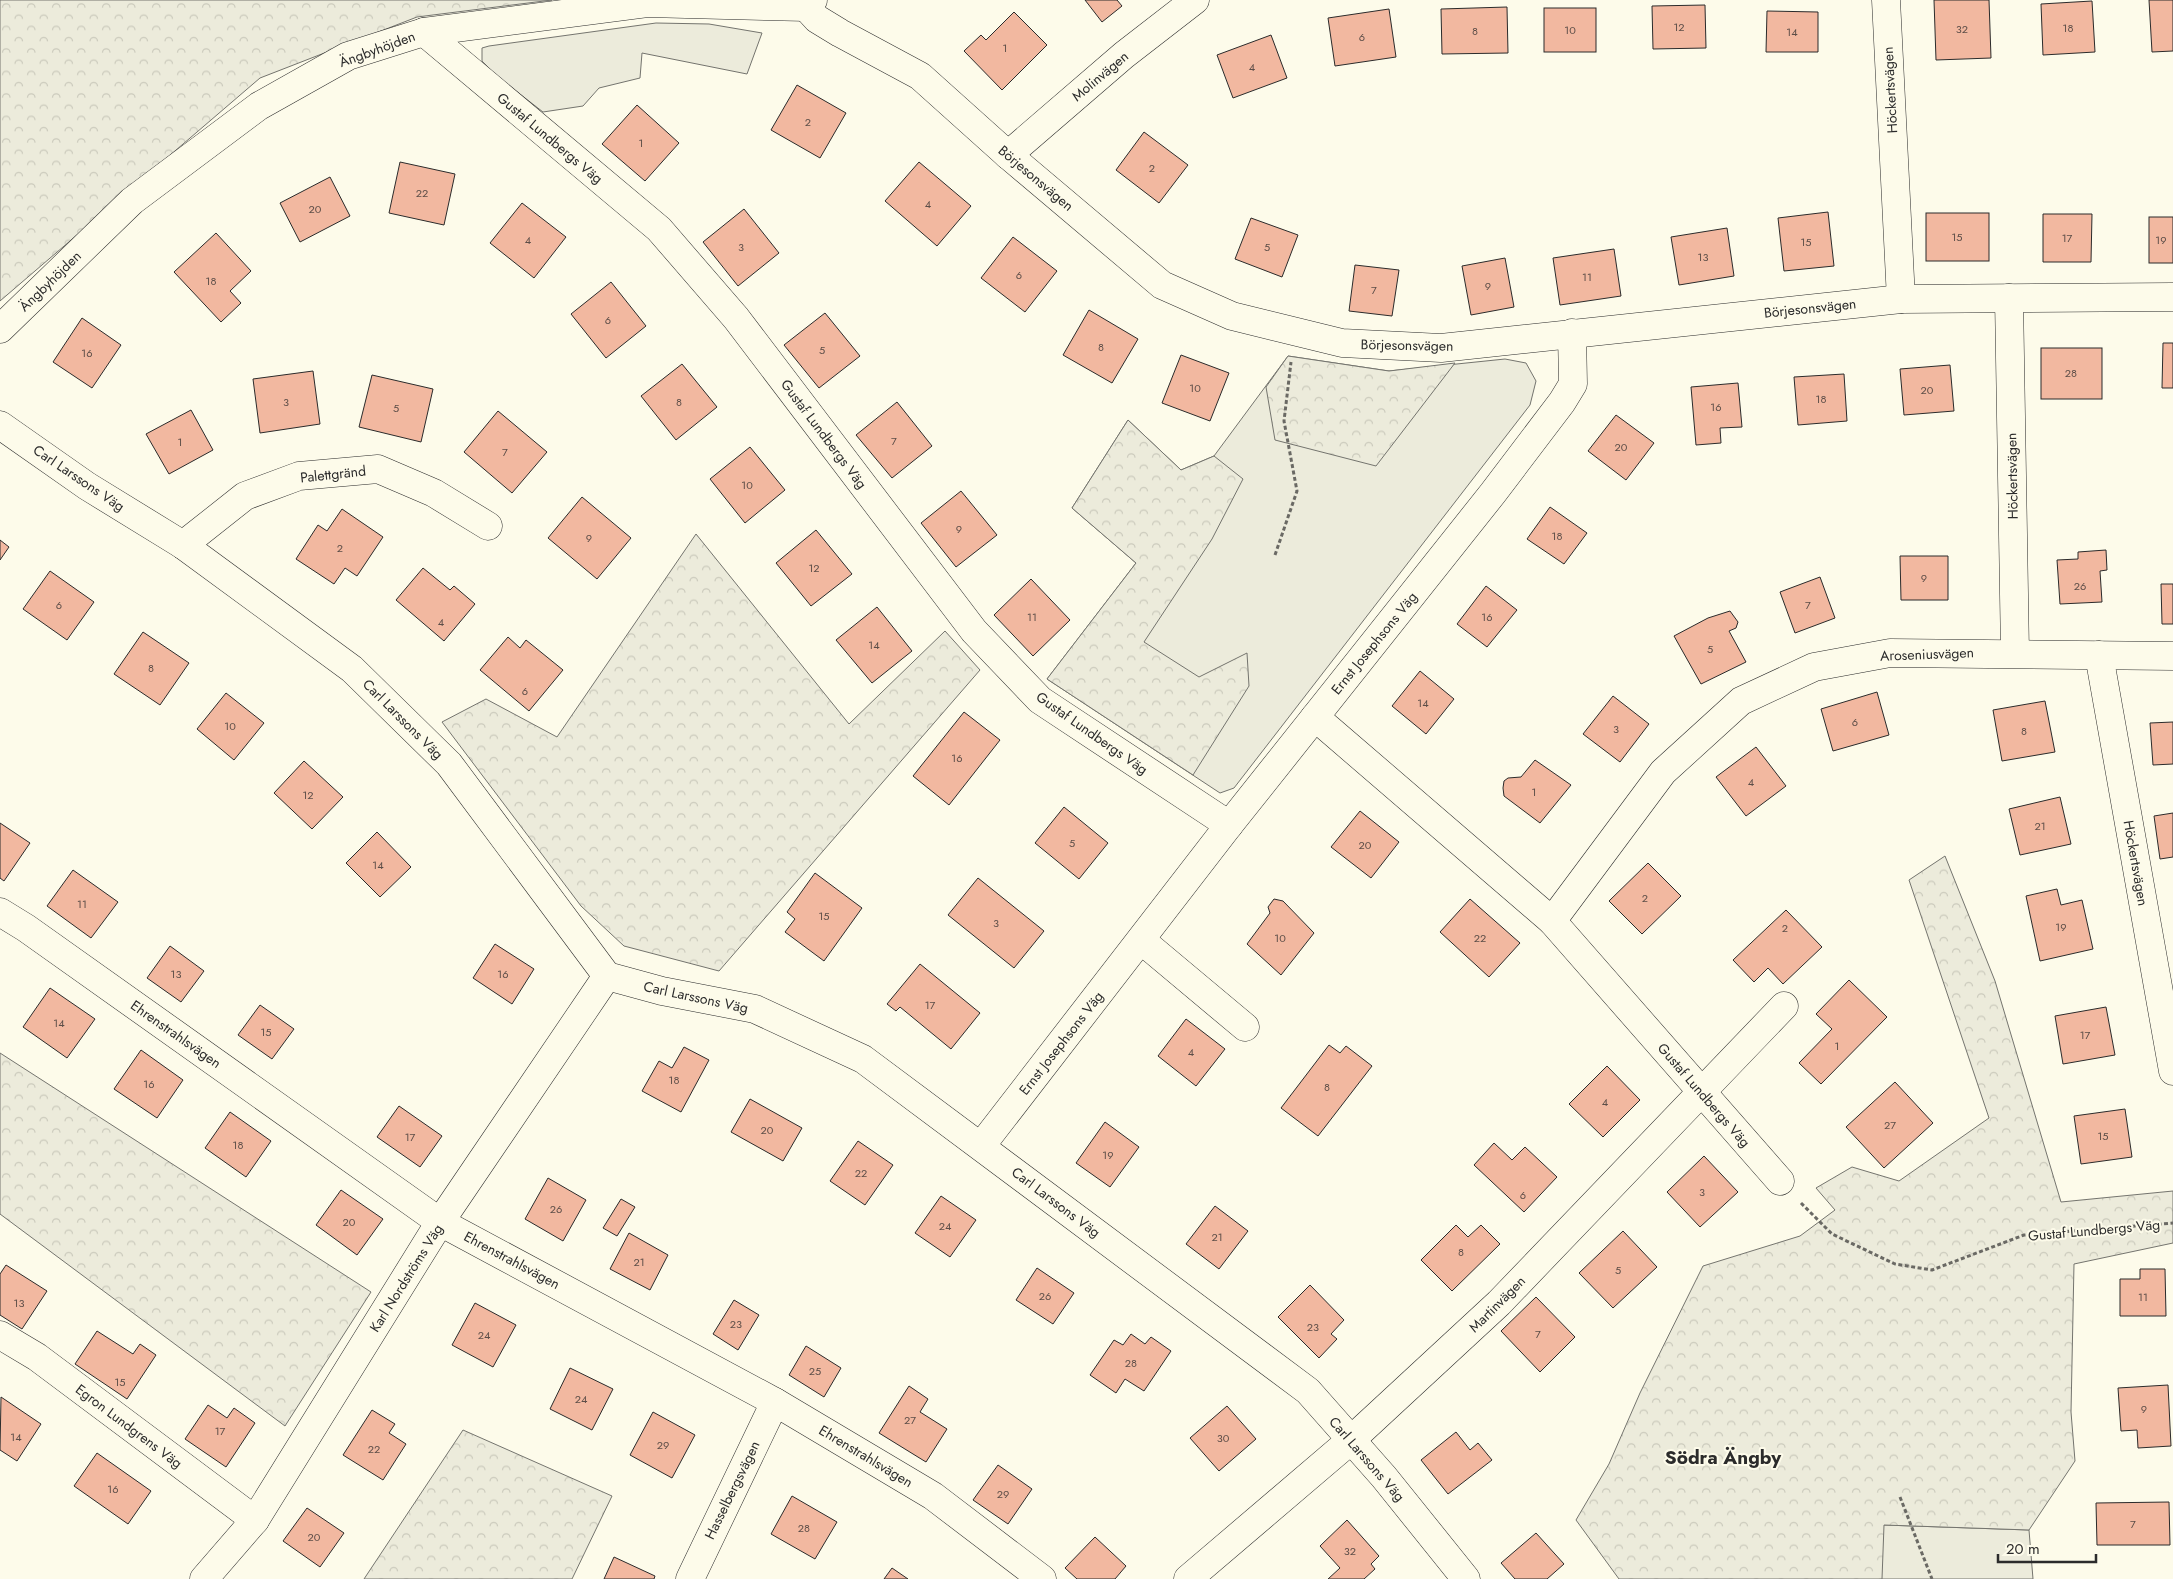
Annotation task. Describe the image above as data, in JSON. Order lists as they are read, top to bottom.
{
  "streets": {
    "street": [
      "Ängbyhöjden",
      "Molinvägen",
      "Höckertsvägen",
      "Gustaf Lundbergs Väg",
      "Börjesonsvägen",
      "Palettgränd",
      "Carl Larssons Väg",
      "Ernst Josephsons Väg",
      "Aroseniusvägen",
      "Ehrenstrahlsvägen",
      "Karl Nordströms Väg",
      "Martinvägen",
      "Egron Lundgrens Väg",
      "Hasselbergsvägen"
    ]
  },
  "crossings": [
    ["Ängbyhöjden", "Gustaf Lundbergs Väg"],
    ["Ängbyhöjden", "Börjesonsvägen"],
    ["Molinvägen", "Börjesonsvägen"],
    ["Höckertsvägen", "Börjesonsvägen"],
    ["Höckertsvägen", "Aroseniusvägen"],
    ["Gustaf Lundbergs Väg", "Ernst Josephsons Väg"],
    ["Gustaf Lundbergs Väg", "Aroseniusvägen"],
    ["Gustaf Lundbergs Väg", "Martinvägen"],
    ["Börjesonsvägen", "Ernst Josephsons Väg"],
    ["Palettgränd", "Carl Larssons Väg"],
    ["Carl Larssons Väg", "Ernst Josephsons Väg"],
    ["Carl Larssons Väg", "Karl Nordströms Väg"],
    ["Carl Larssons Väg", "Martinvägen"],
    ["Ehrenstrahlsvägen", "Karl Nordströms Väg"],
    ["Ehrenstrahlsvägen", "Hasselbergsvägen"],
    ["Karl Nordströms Väg", "Egron Lundgrens Väg"]
  ],
  "districts": ["Södra Ängby"],
  "house_numbers": [
    "12",
    "18",
    "32",
    "10",
    "8",
    "14",
    "6",
    "1",
    "4",
    "2",
    "1",
    "2",
    "22",
    "4",
    "20",
    "15",
    "17",
    "4",
    "19",
    "15",
    "3",
    "5",
    "13",
    "6",
    "11",
    "18",
    "9",
    "7",
    "6",
    "8",
    "5",
    "16",
    "28",
    "10",
    "20",
    "18",
    "3",
    "8",
    "16",
    "5",
    "7",
    "1",
    "20",
    "7",
    "10",
    "9",
    "18",
    "9",
    "2",
    "12",
    "9",
    "26",
    "6",
    "7",
    "11",
    "16",
    "4",
    "14",
    "5",
    "8",
    "6",
    "14",
    "6",
    "10",
    "3",
    "8",
    "16",
    "4",
    "1",
    "12",
    "21",
    "5",
    "20",
    "14",
    "2",
    "11",
    "15",
    "3",
    "19",
    "2",
    "10",
    "22",
    "13",
    "16",
    "17",
    "14",
    "15",
    "17",
    "1",
    "4",
    "18",
    "16",
    "8",
    "4",
    "27",
    "20",
    "15",
    "17",
    "18",
    "19",
    "22",
    "3",
    "6",
    "26",
    "20",
    "24",
    "21",
    "8",
    "21",
    "5",
    "26",
    "11",
    "13",
    "23",
    "23",
    "7",
    "24",
    "28",
    "25",
    "15",
    "24",
    "9",
    "27",
    "17",
    "14",
    "30",
    "29",
    "22",
    "16",
    "29",
    "7",
    "28",
    "20",
    "32"
  ],
  "scale_bar": "20 m"
}
